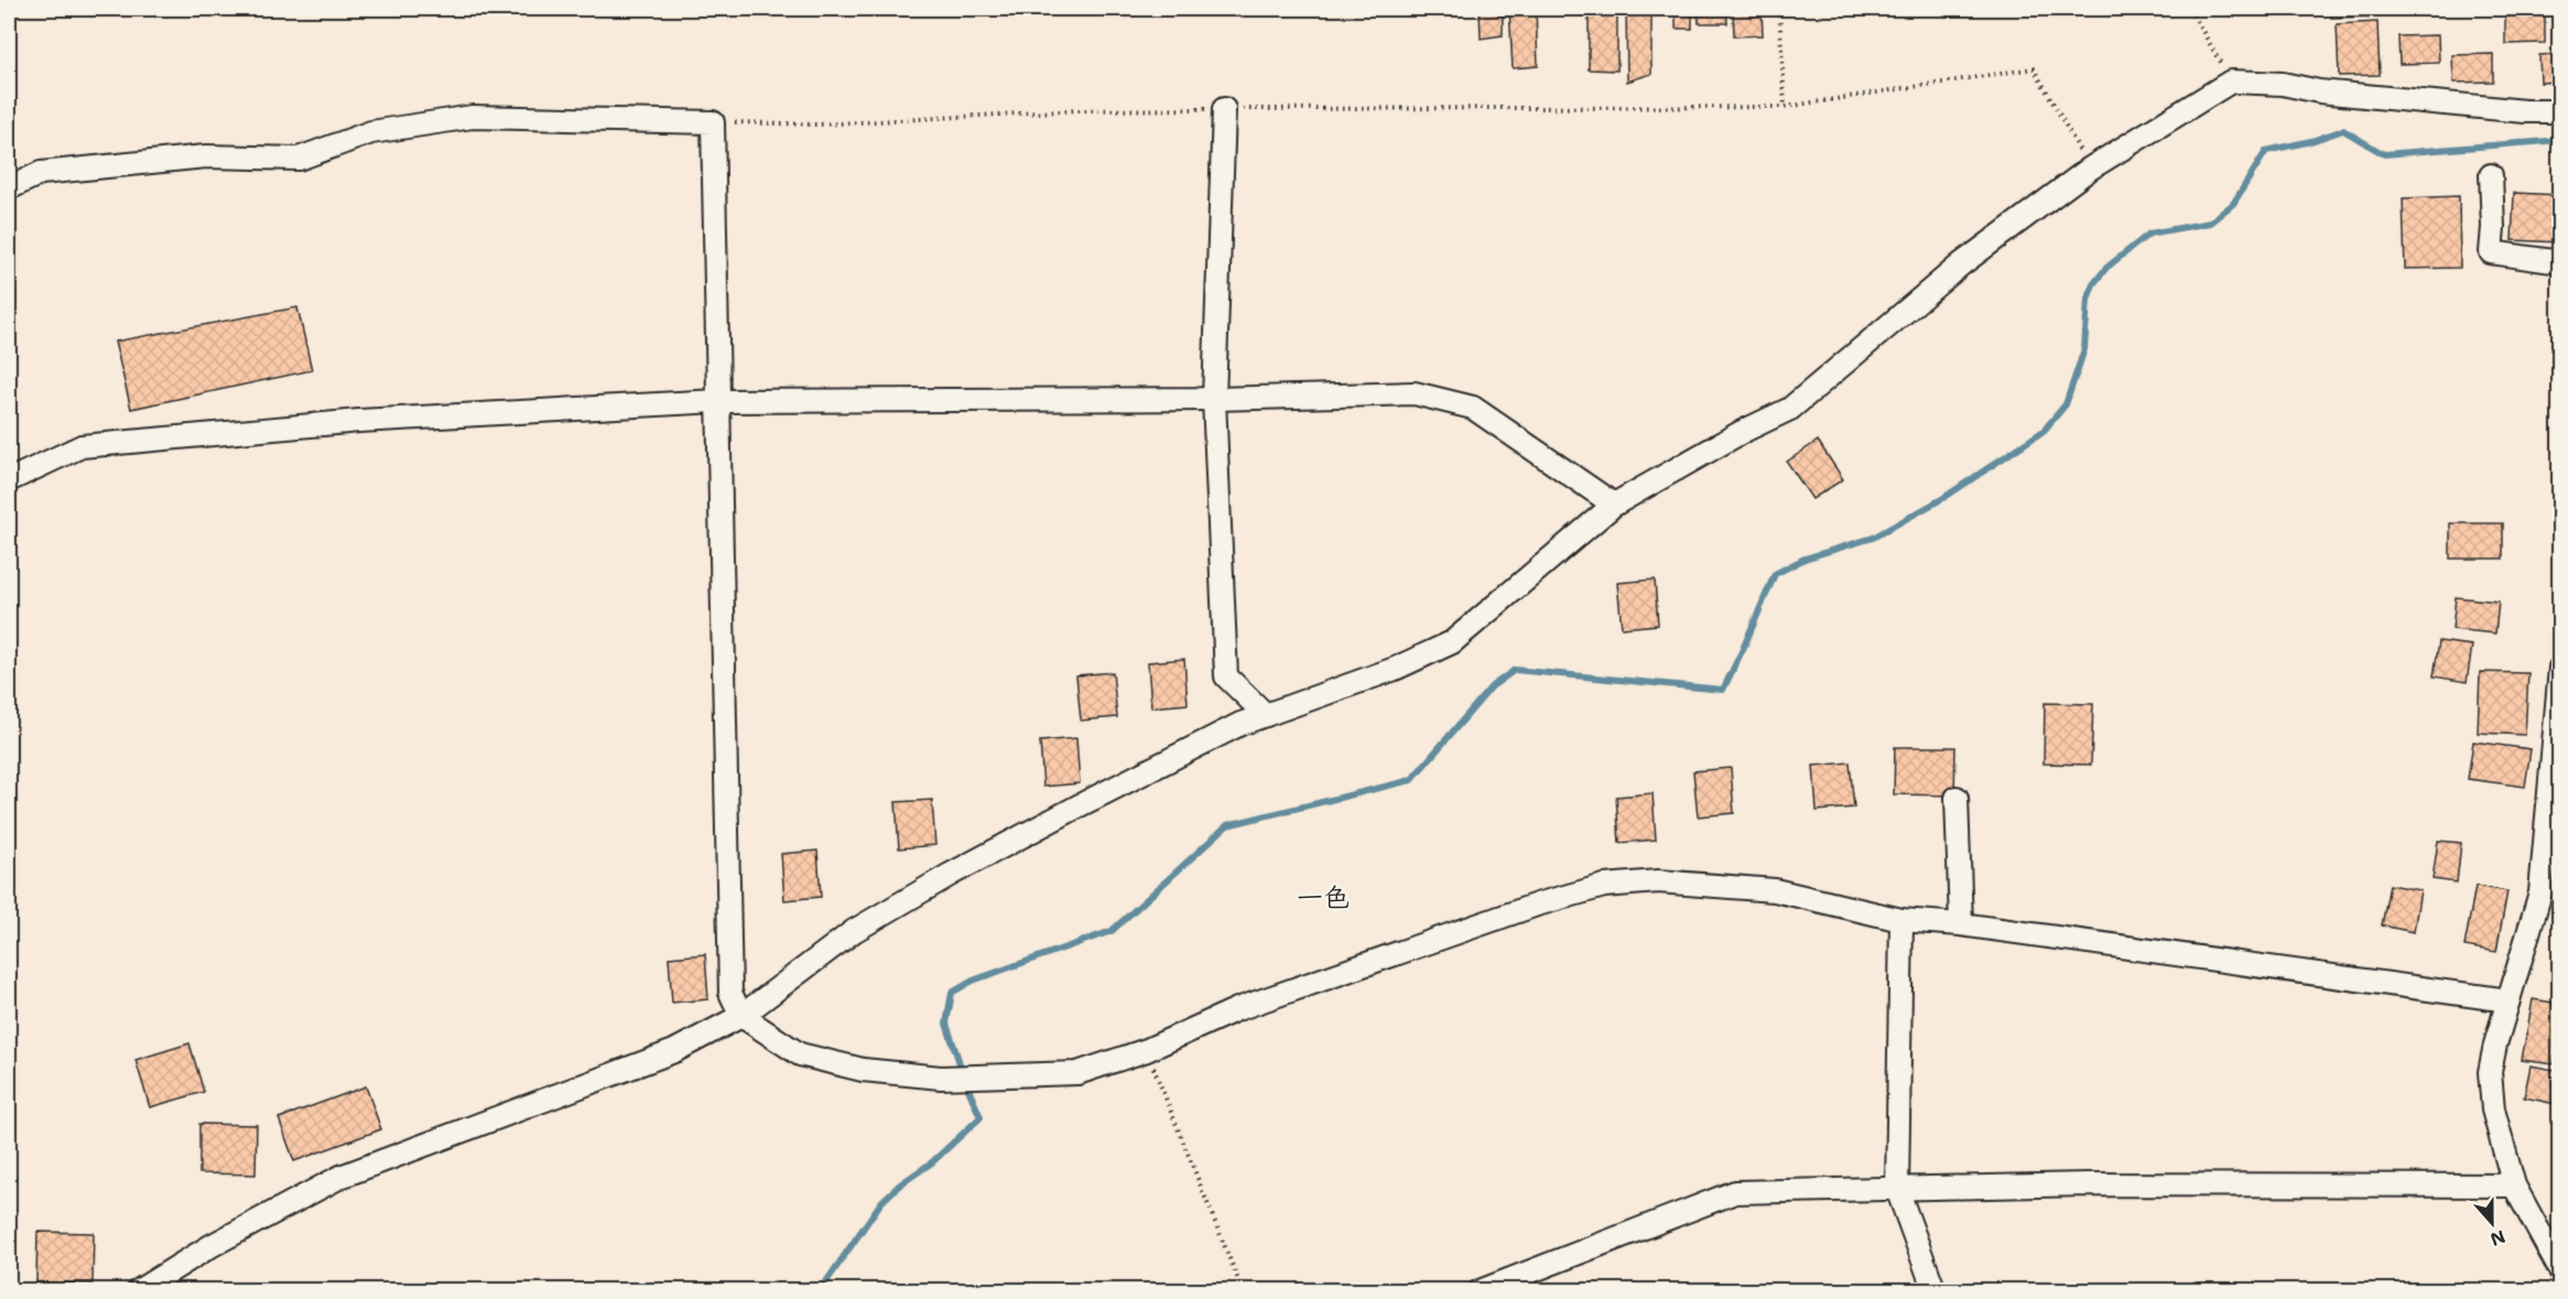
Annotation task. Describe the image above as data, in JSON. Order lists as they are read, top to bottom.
{
  "districts": ["一色"],
  "north": "bottom"
}
